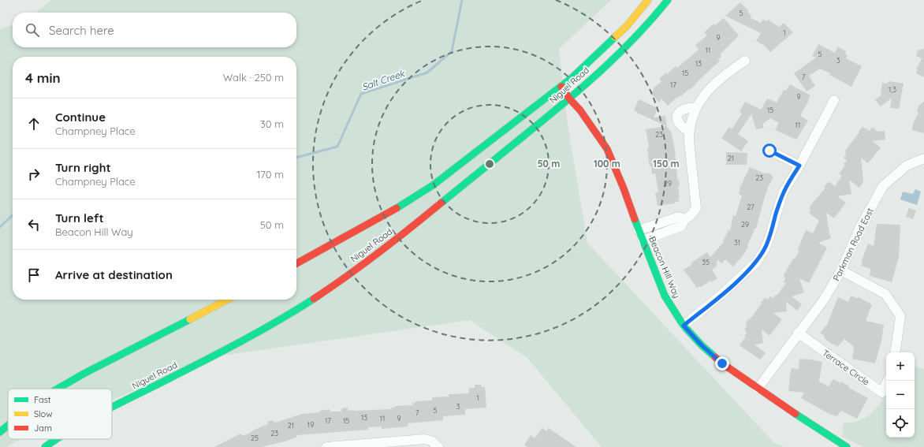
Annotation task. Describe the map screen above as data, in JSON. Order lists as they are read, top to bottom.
{
  "streets": {
    "main road": ["Niguel Road", "Beacon Hill Way"],
    "street": ["Parkman Road East", "Terrace Circle"]
  },
  "crossings": [
    ["Niguel Road", "Beacon Hill Way"],
    ["Parkman Road East", "Beacon Hill Way"],
    ["Parkman Road East", "Terrace Circle"]
  ],
  "water": ["Salt Creek"],
  "house_numbers": [
    "5",
    "1",
    "9",
    "11",
    "5",
    "3",
    "13",
    "15",
    "7",
    "17",
    "1,3",
    "9",
    "15",
    "11",
    "23",
    "21",
    "23",
    "29",
    "27",
    "29",
    "31",
    "35",
    "1",
    "3",
    "5",
    "7",
    "13",
    "11",
    "9",
    "17",
    "15",
    "19",
    "21",
    "23",
    "25"
  ],
  "legend": ["Fast", "Slow", "Jam"],
  "page": {
    "search": "Search here",
    "heading": ["4 min", "Walk · 250 m"],
    "list": [
      ["Continue", "Champney Place", "30 m"],
      ["Turn right", "Champney Place", "170 m"],
      ["Turn left", "Beacon Hill Way", "50 m"],
      "Arrive at destination"
    ],
    "map_buttons": ["+", "−"]
  },
  "rings": ["50 m", "100 m", "150 m"]
}
